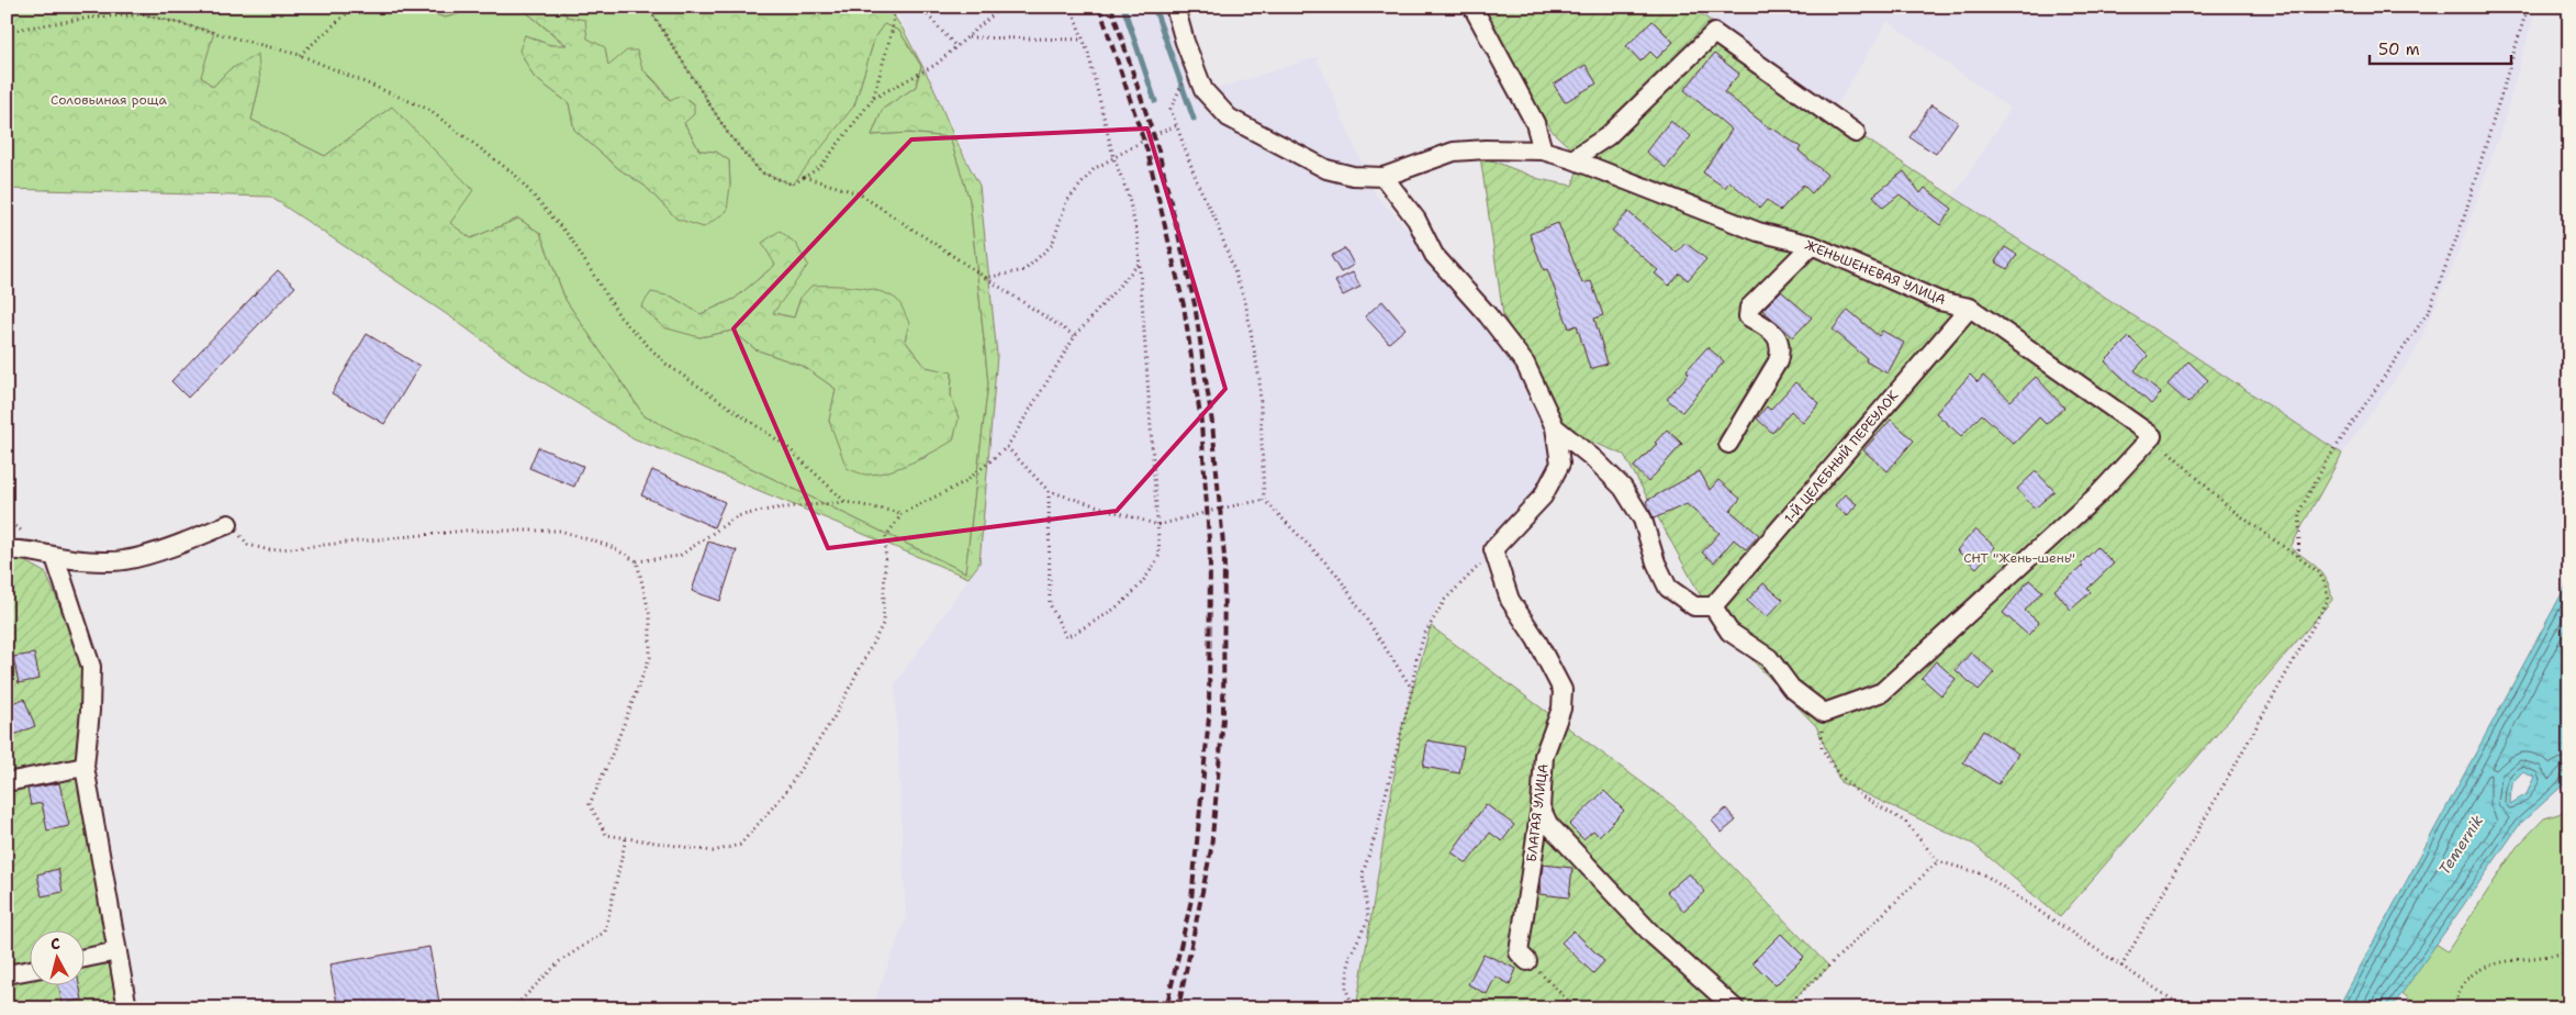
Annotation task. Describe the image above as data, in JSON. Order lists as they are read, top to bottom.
{
  "streets": {
    "street": ["ЖЕНЬШЕНЕВАЯ УЛИЦА", "1-Й ЦЕЛЕБНЫЙ ПЕРЕУЛОК", "БЛАГАЯ УЛИЦА"]
  },
  "crossings": [
    ["ЖЕНЬШЕНЕВАЯ УЛИЦА", "1-Й ЦЕЛЕБНЫЙ ПЕРЕУЛОК"]
  ],
  "water": ["Temernik"],
  "parks": ["Соловьиная роща", "СНТ \"Жень-шень\""],
  "scale_bar": "50 m",
  "north": "top"
}
